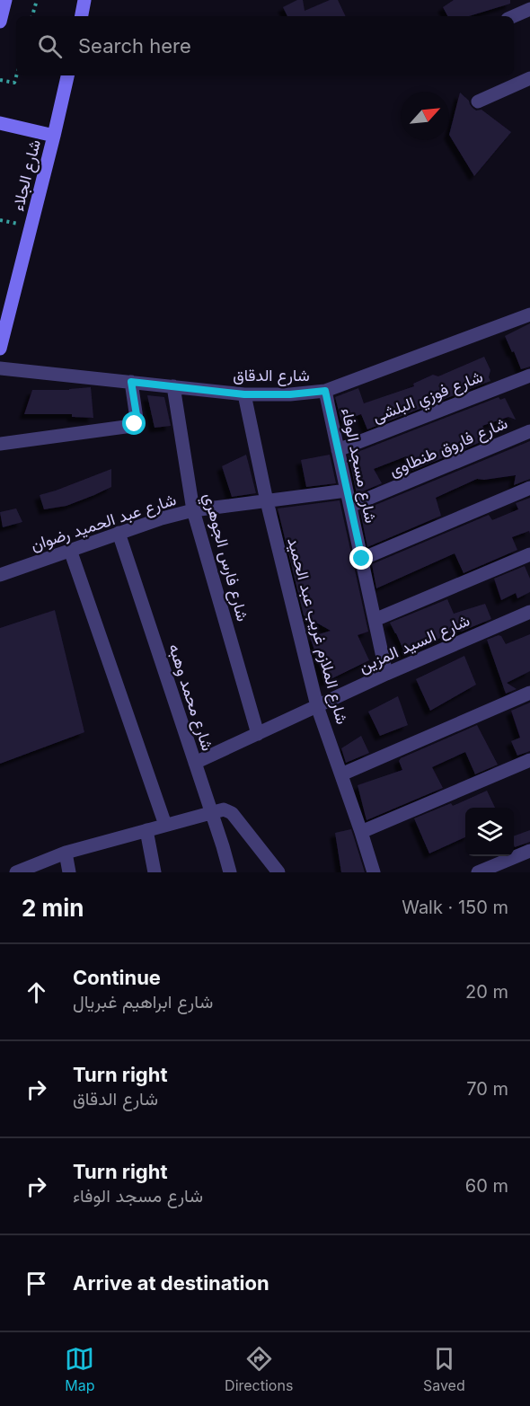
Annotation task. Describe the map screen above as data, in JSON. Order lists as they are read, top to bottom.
{
  "streets": {
    "main road": ["شارع الجلاء"],
    "street": [
      "شارع الدقاق",
      "شارع فوزي البلشى",
      "شارع فاروق طنطاوى",
      "شارع مسجد الوفاء",
      "شارع عبد الحميد رضوان",
      "شارع فارس الجوهري",
      "شارع الملازم غريب عبد الحميد",
      "شارع السيد المزين",
      "شارع محمد وهبه"
    ]
  },
  "crossings": [
    ["شارع الدقاق", "شارع مسجد الوفاء"],
    ["شارع الدقاق", "شارع فارس الجوهري"],
    ["شارع الدقاق", "شارع الملازم غريب عبد الحميد"],
    ["شارع فوزي البلشى", "شارع مسجد الوفاء"],
    ["شارع فاروق طنطاوى", "شارع مسجد الوفاء"],
    ["شارع مسجد الوفاء", "شارع عبد الحميد رضوان"],
    ["شارع مسجد الوفاء", "شارع السيد المزين"],
    ["شارع عبد الحميد رضوان", "شارع فارس الجوهري"],
    ["شارع عبد الحميد رضوان", "شارع الملازم غريب عبد الحميد"],
    ["شارع عبد الحميد رضوان", "شارع محمد وهبه"],
    ["شارع فارس الجوهري", "شارع السيد المزين"],
    ["شارع الملازم غريب عبد الحميد", "شارع السيد المزين"],
    ["شارع السيد المزين", "شارع محمد وهبه"]
  ],
  "north": "top right",
  "page": {
    "search": "Search here",
    "heading": ["2 min", "Walk · 150 m"],
    "list": [
      ["Continue", "شارع ابراهيم غبريال", "20 m"],
      ["Turn right", "شارع الدقاق", "70 m"],
      ["Turn right", "شارع مسجد الوفاء", "60 m"],
      "Arrive at destination"
    ],
    "nav": ["Map", "Directions", "Saved"]
  }
}
